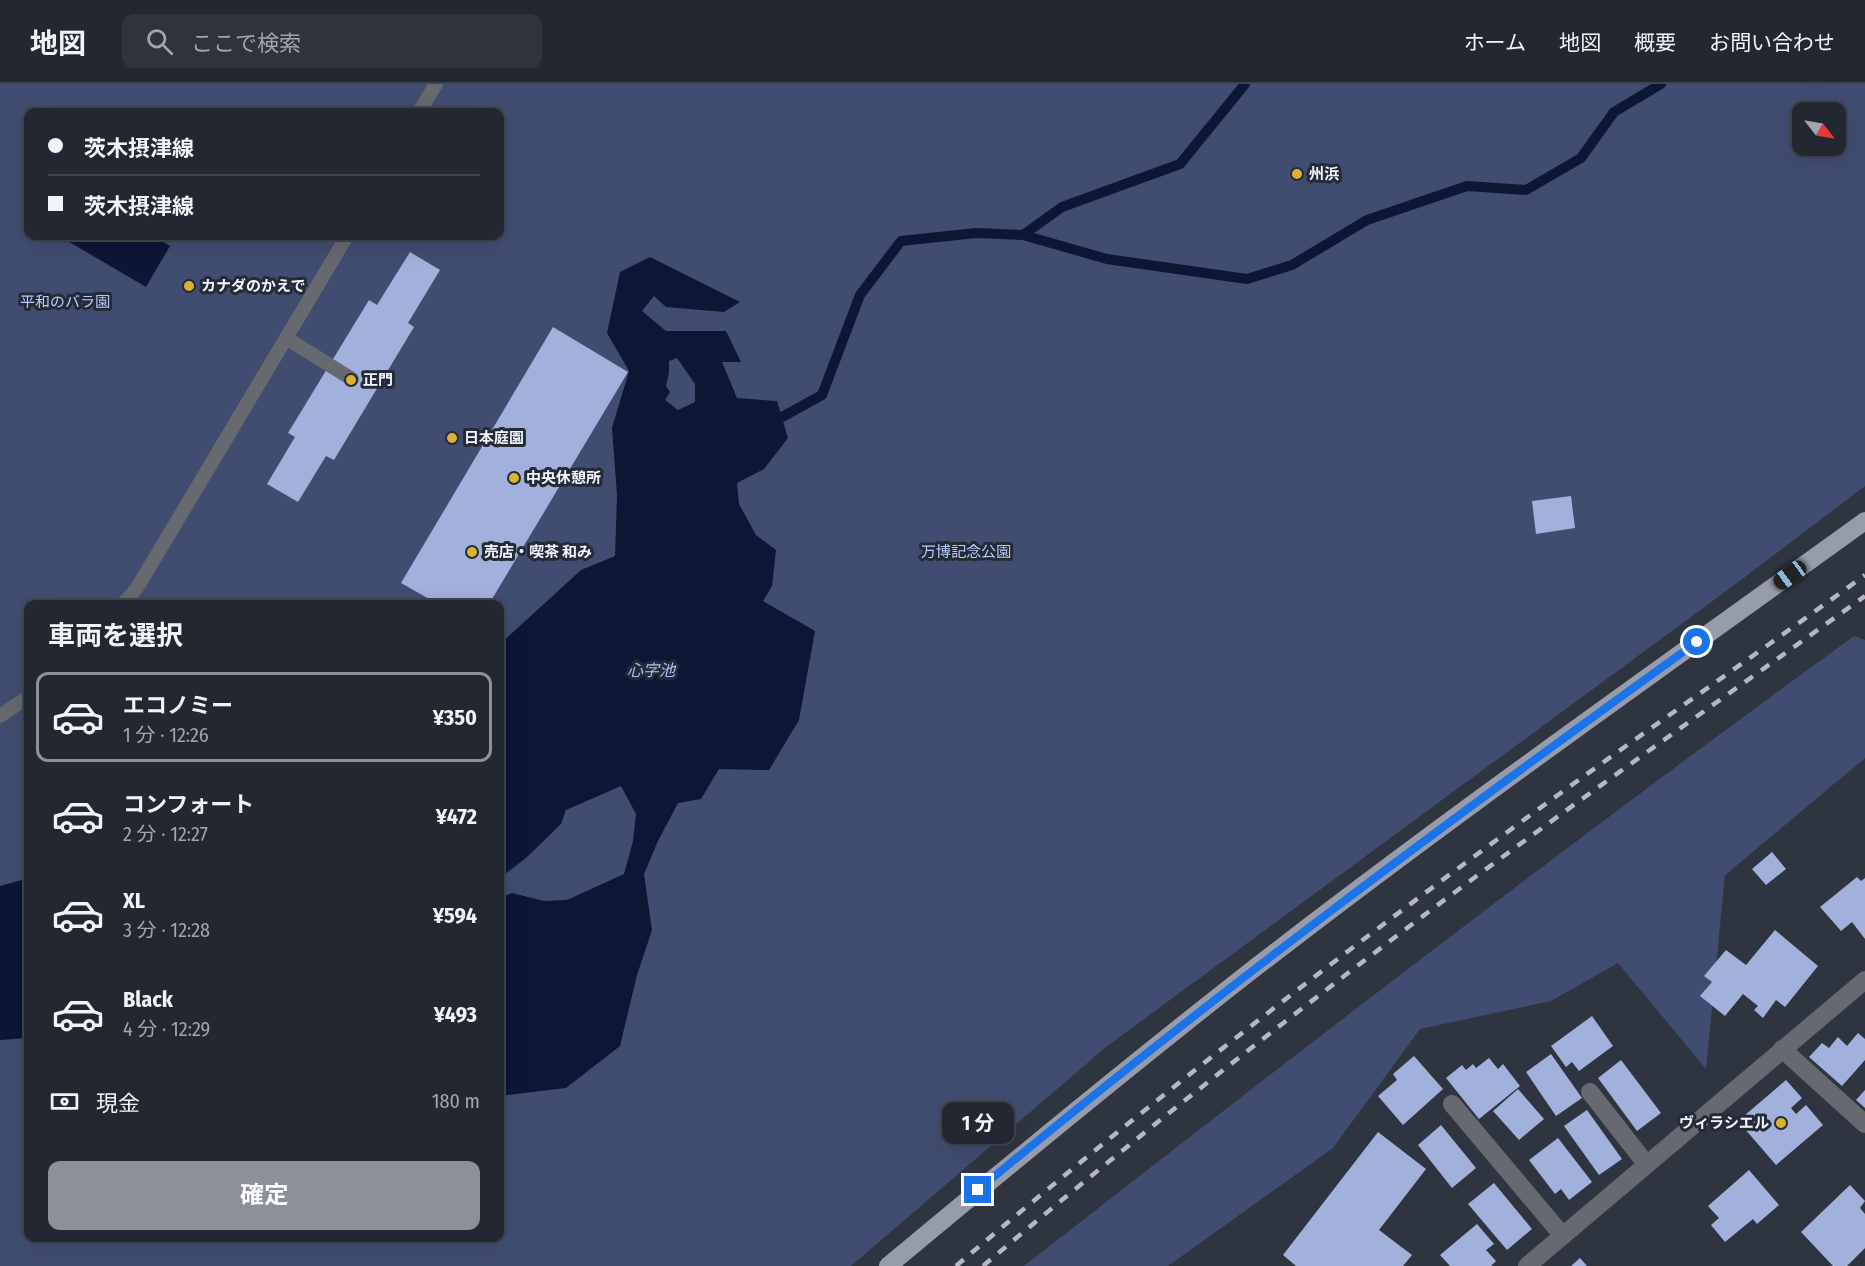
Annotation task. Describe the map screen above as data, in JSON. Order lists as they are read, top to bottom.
{
  "water": ["心字池"],
  "parks": ["平和のバラ園", "万博記念公園"],
  "places": [
    "州浜",
    "カナダのかえで",
    "正門",
    "日本庭園",
    "中央休憩所",
    "売店・喫茶 和み",
    "ヴィラシエル"
  ],
  "north": "bottom right",
  "page": {
    "header": "地図",
    "search": "ここで検索",
    "nav": [
      "ホーム",
      "地図",
      "概要",
      "お問い合わせ"
    ],
    "banner": ["茨木摂津線", "茨木摂津線"],
    "heading": "車両を選択",
    "list": [
      {
        "name": "エコノミー",
        "note": "1 分 · 12:26",
        "value": "¥350"
      },
      {
        "name": "コンフォート",
        "note": "2 分 · 12:27",
        "value": "¥472"
      },
      {
        "name": "XL",
        "note": "3 分 · 12:28",
        "value": "¥594"
      },
      {
        "name": "Black",
        "note": "4 分 · 12:29",
        "value": "¥493"
      }
    ],
    "pay": ["現金", "180 m"],
    "bubble": "1 分",
    "buttons": "確定"
  }
}
